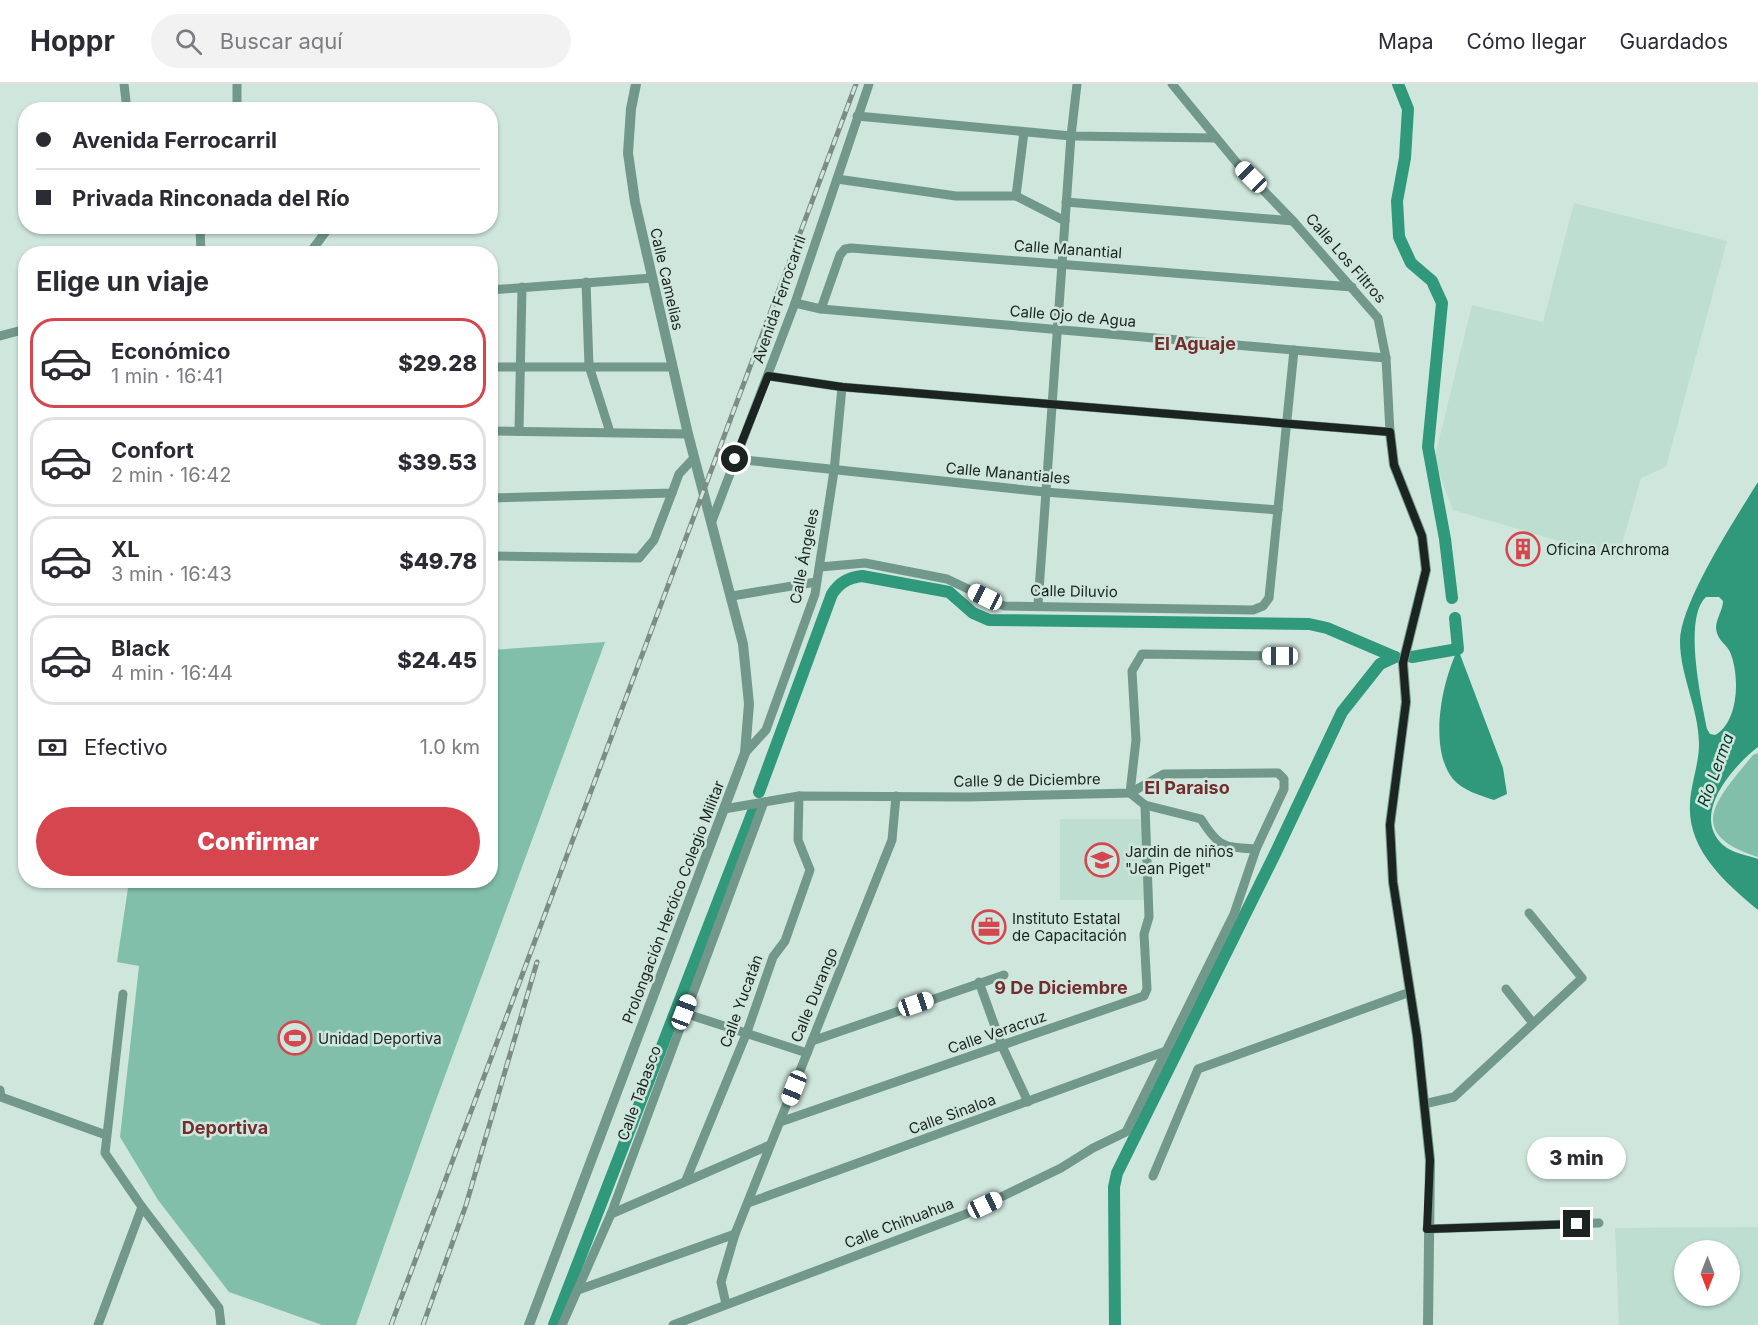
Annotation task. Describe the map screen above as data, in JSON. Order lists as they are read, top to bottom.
{
  "streets": {
    "street": [
      "Calle Manantial",
      "Calle Los Filtros",
      "Calle Camelias",
      "Avenida Ferrocarril",
      "Calle Ojo de Agua",
      "Calle Manantiales",
      "Calle Ángeles",
      "Calle Diluvio",
      "Calle 9 de Diciembre",
      "Prolongación Heróico Colegio Militar",
      "Calle Durango",
      "Calle Yucatán",
      "Calle Veracruz",
      "Calle Tabasco",
      "Calle Sinaloa",
      "Calle Chihuahua"
    ]
  },
  "crossings": [
    ["Calle Manantial", "Calle Los Filtros"],
    ["Calle Manantial", "Calle Ojo de Agua"],
    ["Calle Los Filtros", "Calle Ojo de Agua"],
    ["Calle Camelias", "Prolongación Heróico Colegio Militar"],
    ["Avenida Ferrocarril", "Calle Ojo de Agua"],
    ["Avenida Ferrocarril", "Calle Manantiales"],
    ["Avenida Ferrocarril", "Prolongación Heróico Colegio Militar"],
    ["Calle Manantiales", "Calle Ángeles"],
    ["Calle Manantiales", "Calle Diluvio"],
    ["Calle Ángeles", "Calle Diluvio"],
    ["Calle Ángeles", "Prolongación Heróico Colegio Militar"],
    ["Calle 9 de Diciembre", "Calle Durango"],
    ["Calle 9 de Diciembre", "Calle Yucatán"],
    ["Calle 9 de Diciembre", "Calle Tabasco"],
    ["Calle Durango", "Calle Veracruz"],
    ["Calle Durango", "Calle Sinaloa"],
    ["Calle Durango", "Calle Chihuahua"],
    ["Calle Sinaloa", "Calle Chihuahua"]
  ],
  "districts": [
    "El Aguaje",
    "El Paraiso",
    "9 De Diciembre",
    "Deportiva"
  ],
  "water": ["Río Lerma"],
  "places": {
    "building": ["Oficina Archroma"],
    "school or university": ["Jardin de niños \"Jean Piget\""],
    "office": ["Instituto Estatal de Capacitación"],
    "sports": ["Unidad Deportiva"]
  },
  "north": "bottom",
  "page": {
    "header": "Hoppr",
    "search": "Buscar aquí",
    "nav": ["Mapa", "Cómo llegar", "Guardados"],
    "banner": ["Avenida Ferrocarril", "Privada Rinconada del Río"],
    "heading": "Elige un viaje",
    "list": [
      {
        "name": "Económico",
        "note": "1 min · 16:41",
        "value": "$29.28"
      },
      {
        "name": "Confort",
        "note": "2 min · 16:42",
        "value": "$39.53"
      },
      {
        "name": "XL",
        "note": "3 min · 16:43",
        "value": "$49.78"
      },
      {
        "name": "Black",
        "note": "4 min · 16:44",
        "value": "$24.45"
      }
    ],
    "pay": ["Efectivo", "1.0 km"],
    "buttons": "Confirmar",
    "bubble": "3 min"
  }
}
